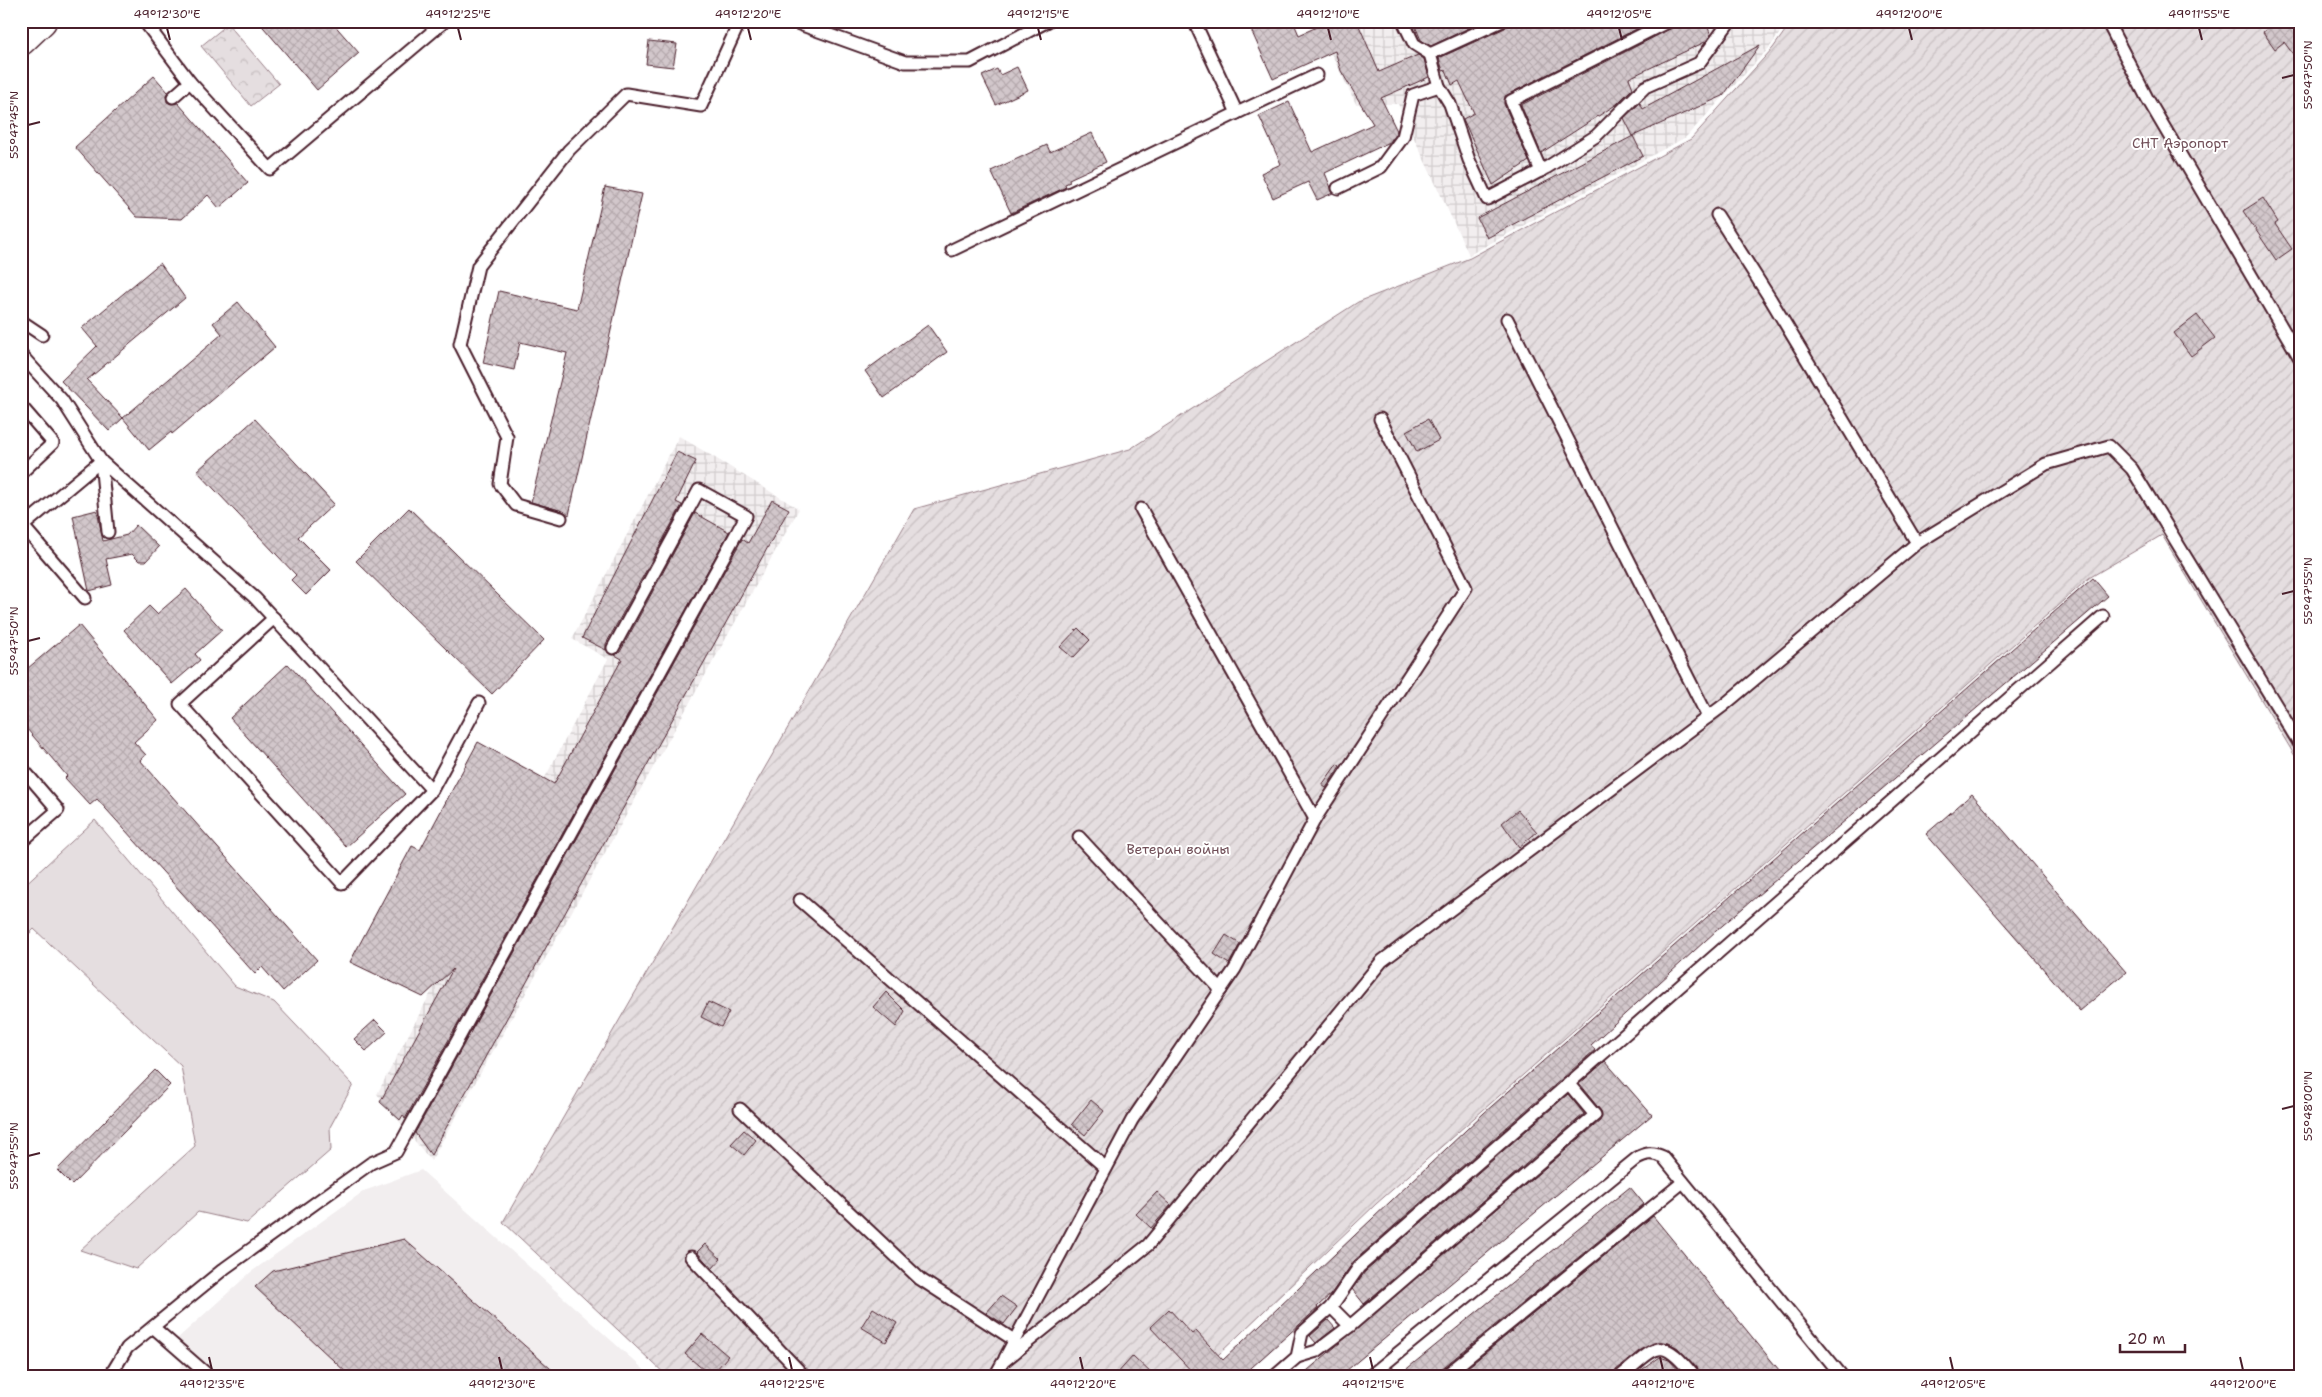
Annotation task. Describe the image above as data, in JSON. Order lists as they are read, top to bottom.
{
  "parks": ["СНТ Аэропорт", "Ветеран войны"],
  "scale_bar": "20 m",
  "coordinates": [
    "49°12'30\"E",
    "49°12'25\"E",
    "49°12'20\"E",
    "49°12'15\"E",
    "49°12'10\"E",
    "49°12'05\"E",
    "49°12'00\"E",
    "49°11'55\"E",
    "55°47'50\"N",
    "55°47'45\"N",
    "55°47'55\"N",
    "55°48'00\"N",
    "49°12'35\"E"
  ]
}
